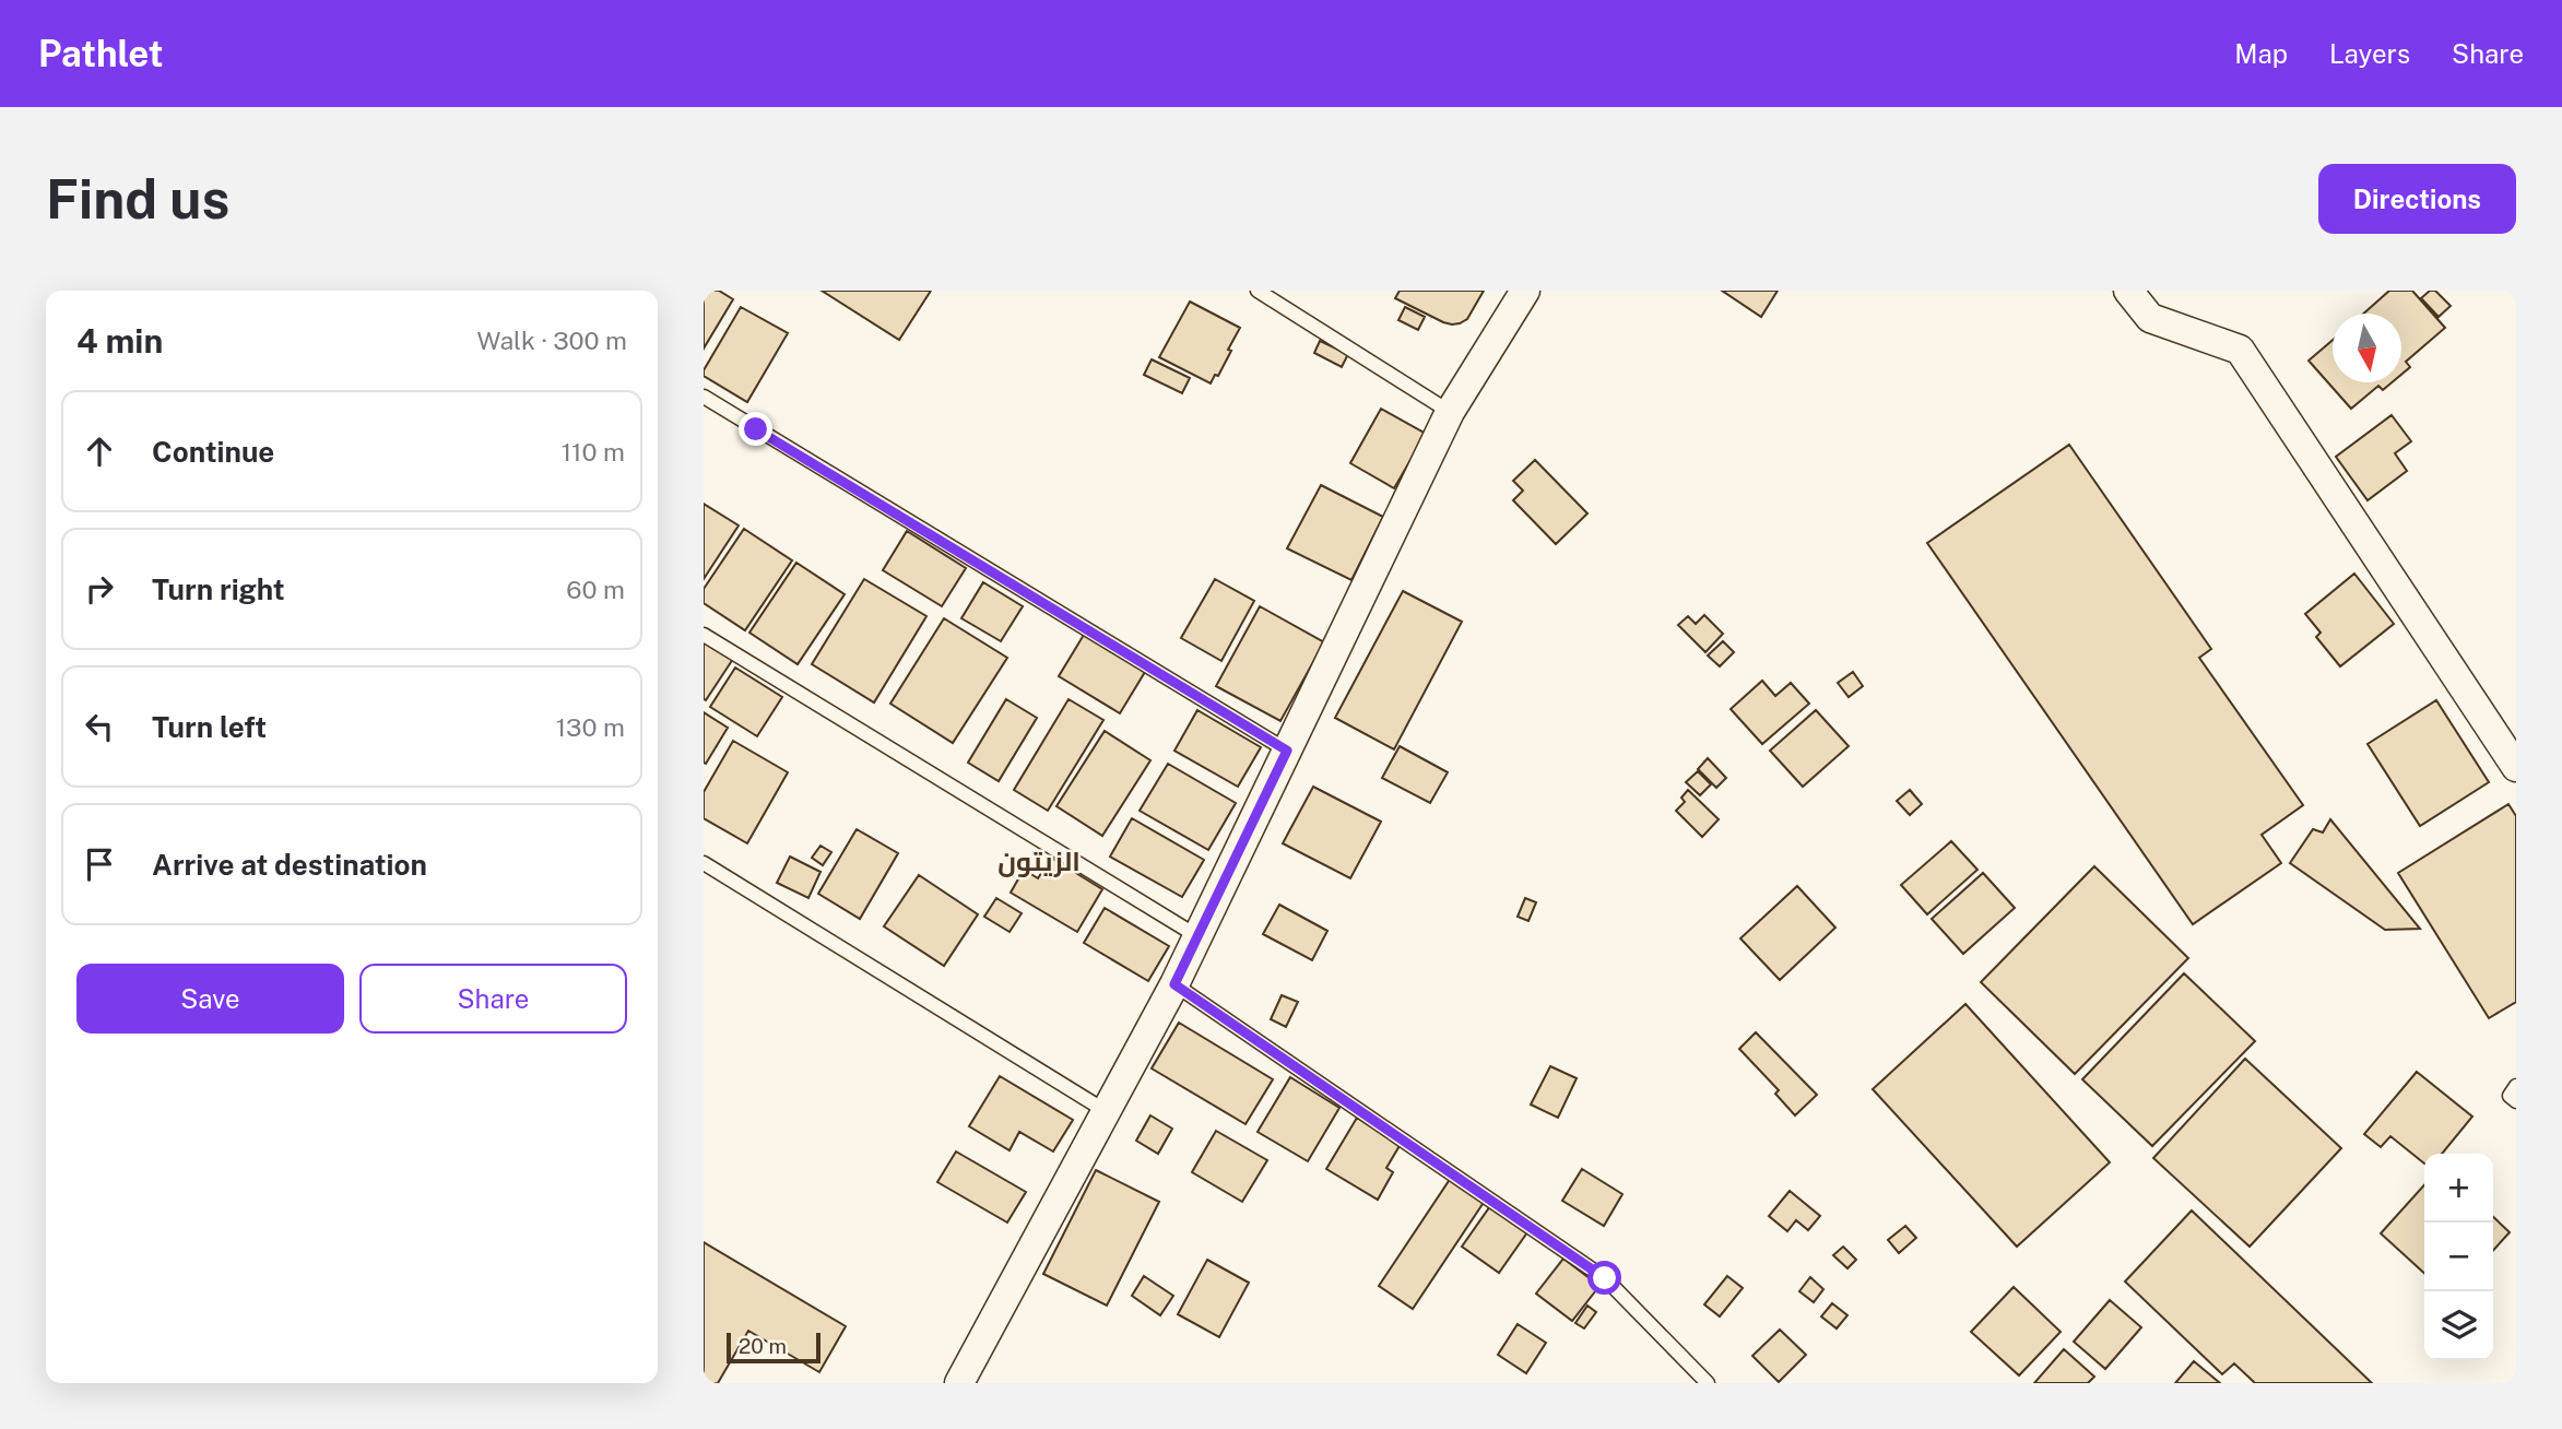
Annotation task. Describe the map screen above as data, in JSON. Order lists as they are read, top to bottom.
{
  "districts": ["الزيتون"],
  "scale_bar": "20 m",
  "north": "bottom",
  "page": {
    "header": "Pathlet",
    "nav": ["Map", "Layers", "Share"],
    "buttons": [
      "Directions",
      ["Save", "Share"]
    ],
    "title": "Find us",
    "heading": ["4 min", "Walk · 300 m"],
    "list": [
      ["Continue", "110 m"],
      ["Turn right", "60 m"],
      ["Turn left", "130 m"],
      "Arrive at destination"
    ],
    "map_buttons": ["+", "−"],
    "scale": "20 m"
  }
}
